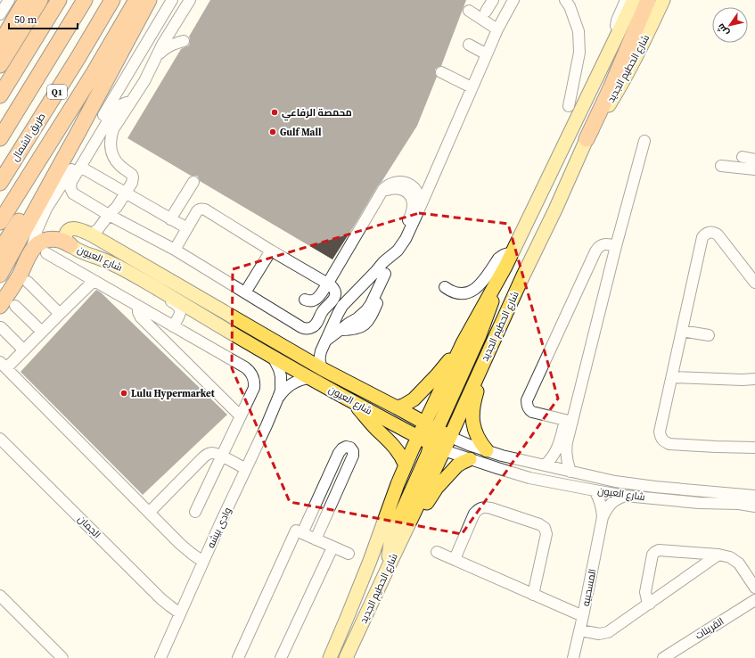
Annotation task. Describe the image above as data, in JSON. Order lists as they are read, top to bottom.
{
  "streets": {
    "highway": ["Q1", "طريق الشمال"],
    "main road": ["شارع الحطيم الجديد", "شارع العيون"],
    "street": [
      "الجمان",
      "وادى بيشه",
      "المسحبيه",
      "القرينات"
    ]
  },
  "crossings": [
    ["شارع الحطيم الجديد", "شارع العيون"],
    ["شارع العيون", "وادى بيشه"],
    ["شارع العيون", "المسحبيه"],
    ["الجمان", "وادى بيشه"]
  ],
  "places": ["محمصة الرفاعي", "Gulf Mall", "Lulu Hypermarket"],
  "scale_bar": "50 m",
  "north": "bottom left"
}
